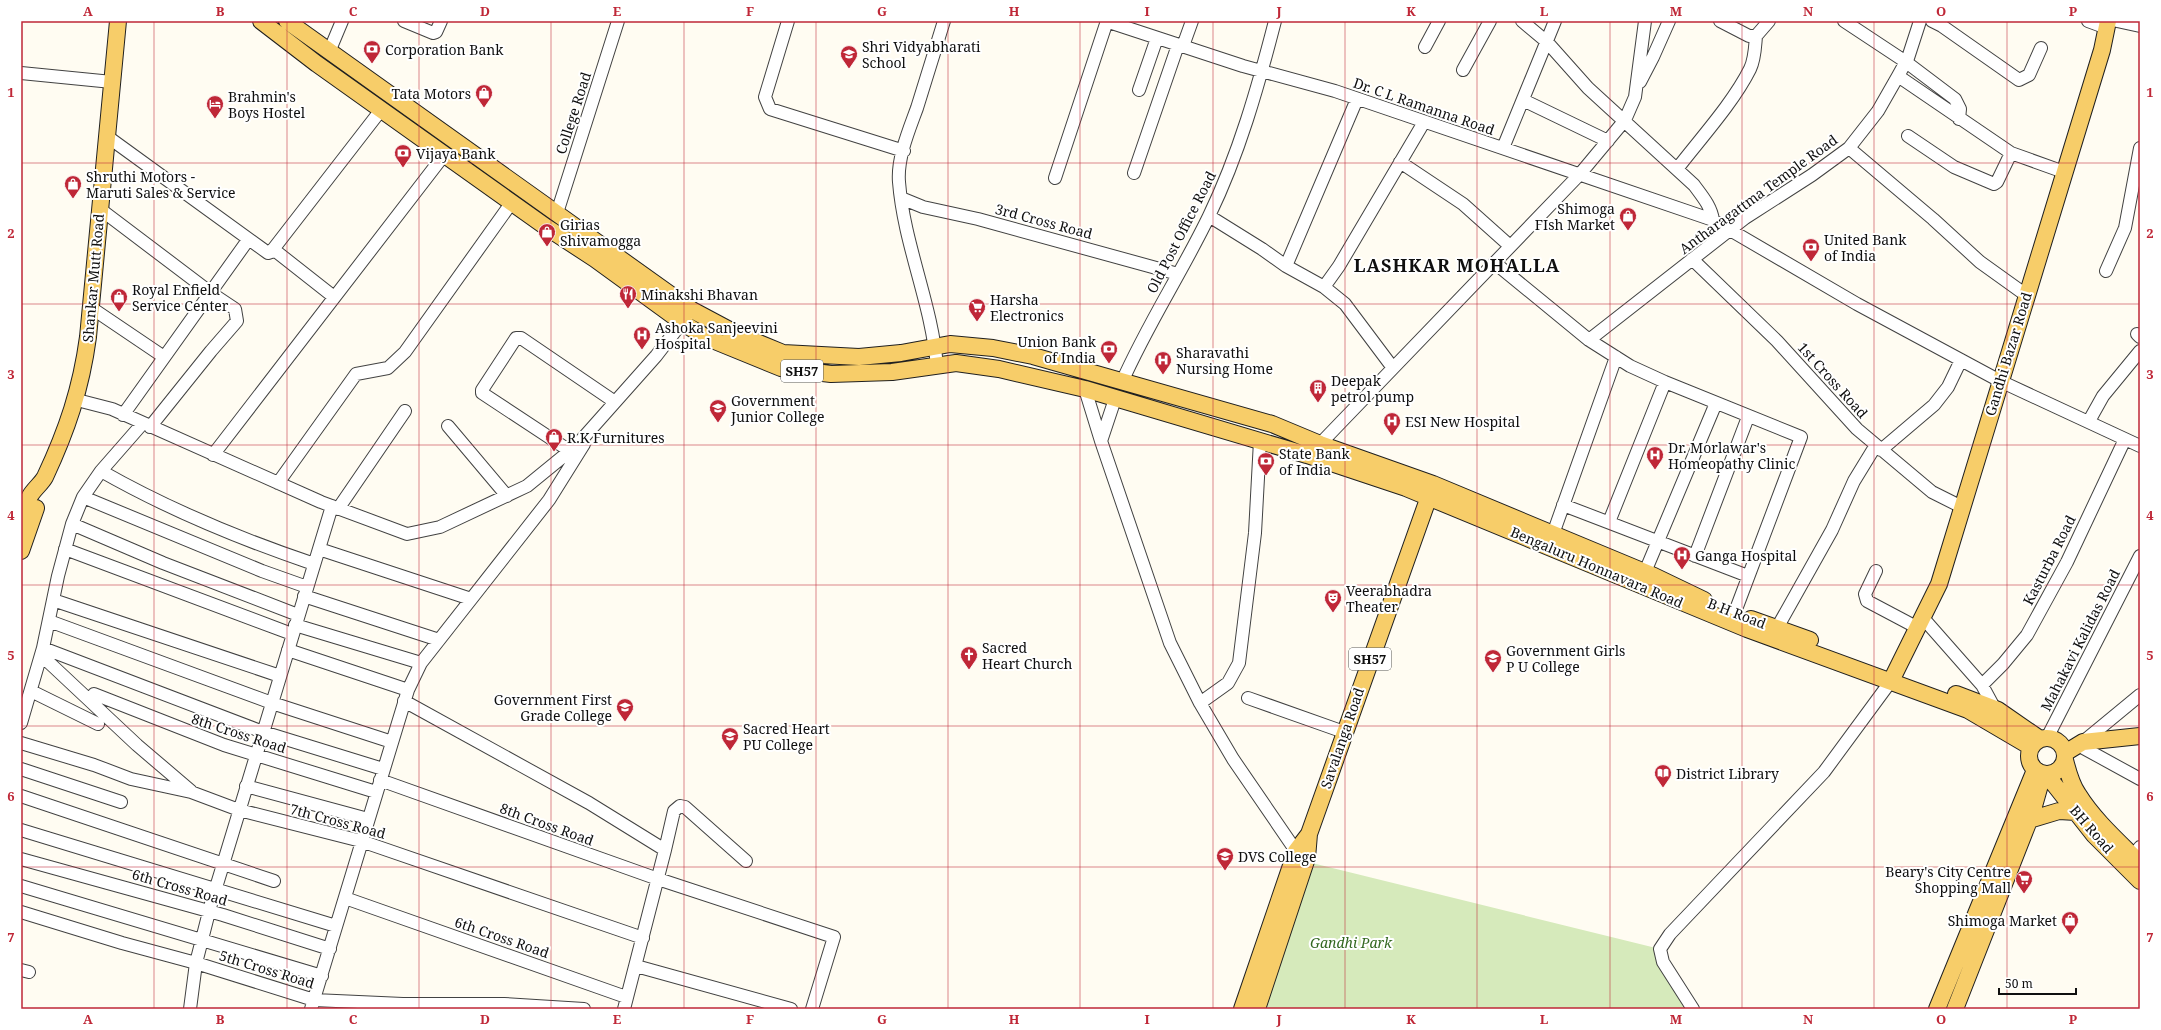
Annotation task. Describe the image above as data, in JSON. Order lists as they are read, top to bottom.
{
  "streets": {
    "main road": [
      "Shankar Mutt Road",
      "Gandhi Bazar Road",
      "SH57",
      "Bengaluru Honnavara Road",
      "B H Road",
      "Savalanga Road",
      "BH Road"
    ],
    "street": [
      "Dr. C L Ramanna Road",
      "College Road",
      "Antharagattma Temple Road",
      "3rd Cross Road",
      "Old Post Office Road",
      "1st Cross Road",
      "Kasturba Road",
      "Mahakavi Kalidas Road",
      "8th Cross Road",
      "7th Cross Road",
      "6th Cross Road",
      "5th Cross Road"
    ]
  },
  "crossings": [
    ["Dr. C L Ramanna Road", "Antharagattma Temple Road"],
    ["Dr. C L Ramanna Road", "Old Post Office Road"],
    ["Dr. C L Ramanna Road", "Gandhi Bazar Road"],
    ["Dr. C L Ramanna Road", "Kasturba Road"],
    ["College Road", "SH57"],
    ["Antharagattma Temple Road", "1st Cross Road"],
    ["3rd Cross Road", "Old Post Office Road"],
    ["Old Post Office Road", "SH57"],
    ["Gandhi Bazar Road", "1st Cross Road"],
    ["Gandhi Bazar Road", "Bengaluru Honnavara Road"],
    ["Gandhi Bazar Road", "B H Road"],
    ["SH57", "Bengaluru Honnavara Road"],
    ["SH57", "B H Road"],
    ["SH57", "Savalanga Road"],
    ["Bengaluru Honnavara Road", "B H Road"],
    ["Bengaluru Honnavara Road", "Mahakavi Kalidas Road"],
    ["Bengaluru Honnavara Road", "Savalanga Road"],
    ["B H Road", "Mahakavi Kalidas Road"],
    ["B H Road", "Savalanga Road"]
  ],
  "districts": ["LASHKAR MOHALLA"],
  "parks": ["Gandhi Park"],
  "places": {
    "bank": [
      "Corporation Bank",
      "Vijaya Bank",
      "United Bank of India",
      "Union Bank of India",
      "State Bank of India"
    ],
    "school or university": [
      "Shri Vidyabharati School",
      "Government Junior College",
      "Government Girls P U College",
      "Government First Grade College",
      "Sacred Heart PU College",
      "DVS College"
    ],
    "shop": [
      "Tata Motors",
      "Shruthi Motors - Maruti Sales & Service",
      "Shimoga FIsh Market",
      "Girias Shivamogga",
      "Royal Enfield Service Center",
      "R.K Furnitures",
      "Shimoga Market"
    ],
    "hotel": ["Brahmin's Boys Hostel"],
    "restaurant": ["Minakshi Bhavan"],
    "supermarket": ["Harsha Electronics", "Beary's City Centre Shopping Mall"],
    "hospital": [
      "Ashoka Sanjeevini Hospital",
      "Sharavathi Nursing Home",
      "ESI New Hospital",
      "Dr. Morlawar's Homeopathy Clinic",
      "Ganga Hospital"
    ],
    "building": ["Deepak petrol pump"],
    "theatre": ["Veerabhadra Theater"],
    "church": ["Sacred Heart Church"],
    "library": ["District Library"]
  },
  "scale_bar": "50 m",
  "grid": {
    "columns": [
      "A",
      "B",
      "C",
      "D",
      "E",
      "F",
      "G",
      "H",
      "I",
      "J",
      "K",
      "L",
      "M",
      "N",
      "O",
      "P"
    ],
    "rows": [
      "1",
      "2",
      "3",
      "4",
      "5",
      "6",
      "7"
    ]
  }
}
